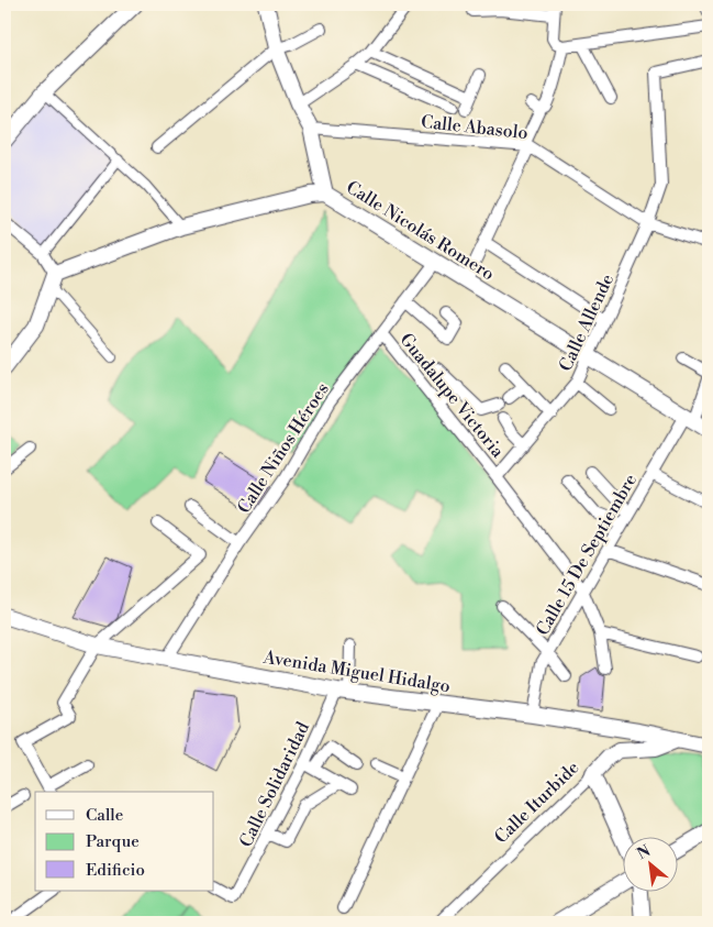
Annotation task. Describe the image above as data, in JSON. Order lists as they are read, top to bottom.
{
  "streets": {
    "main road": ["Calle Nicolás Romero", "Avenida Miguel Hidalgo", "Calle Iturbide"],
    "street": [
      "Calle Abasolo",
      "Calle Allende",
      "Guadalupe Victoria",
      "Calle Niños Héroes",
      "Calle 15 De Septiembre",
      "Calle Solidaridad"
    ]
  },
  "crossings": [
    ["Calle Abasolo", "Calle Allende"],
    ["Calle Nicolás Romero", "Calle Allende"],
    ["Calle Nicolás Romero", "Calle Niños Héroes"],
    ["Calle Nicolás Romero", "Calle 15 De Septiembre"],
    ["Calle Allende", "Guadalupe Victoria"],
    ["Guadalupe Victoria", "Calle Niños Héroes"],
    ["Guadalupe Victoria", "Calle 15 De Septiembre"],
    ["Calle Niños Héroes", "Avenida Miguel Hidalgo"],
    ["Calle 15 De Septiembre", "Avenida Miguel Hidalgo"],
    ["Avenida Miguel Hidalgo", "Calle Solidaridad"],
    ["Avenida Miguel Hidalgo", "Calle Iturbide"]
  ],
  "legend": ["Calle", "Parque", "Edificio"],
  "north": "top left"
}
